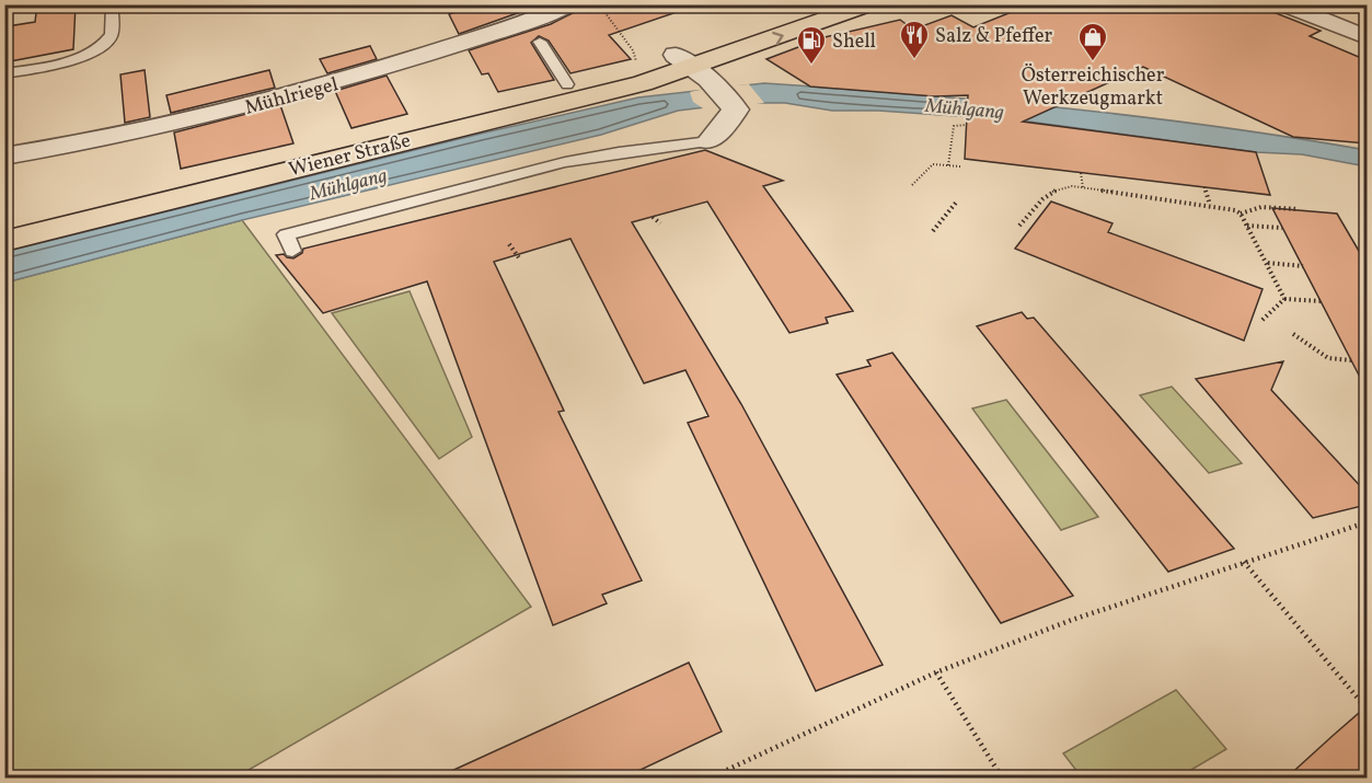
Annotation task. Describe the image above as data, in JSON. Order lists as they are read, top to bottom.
{
  "streets": {
    "main road": ["Wiener Straße"],
    "street": ["Mühlriegel"]
  },
  "water": ["Mühlgang"],
  "places": {
    "restaurant": ["Salz & Pfeffer"],
    "shop": ["Österreichischer Werkzeugmarkt"],
    "fuel station": ["Shell"]
  }
}
